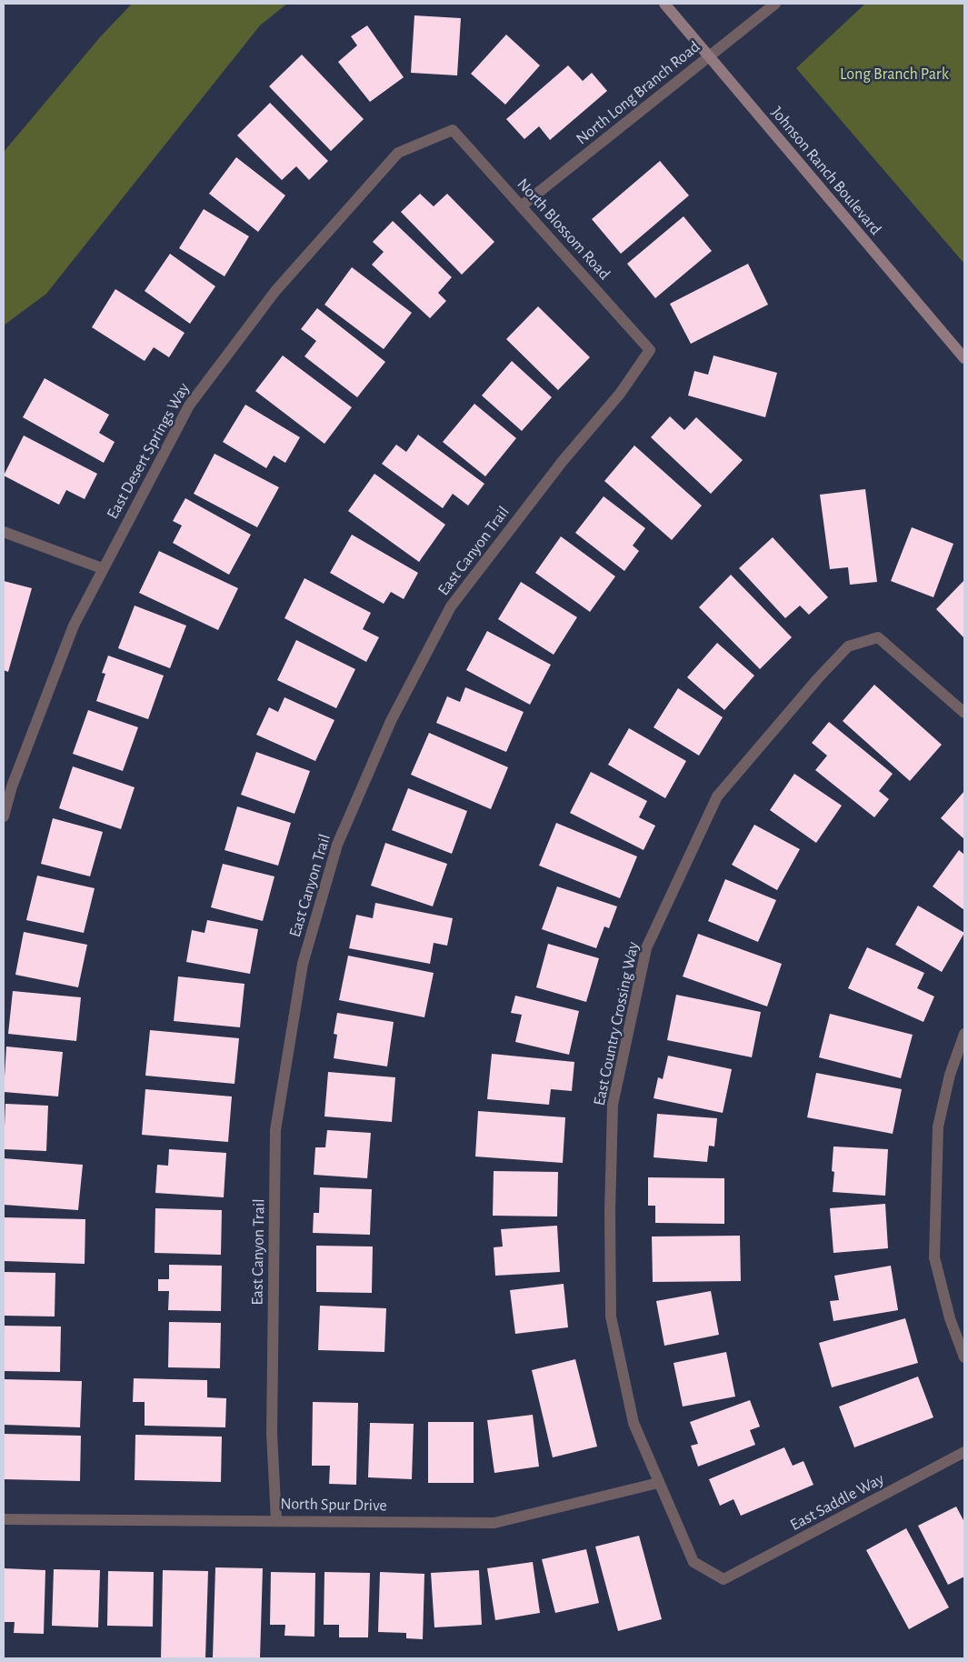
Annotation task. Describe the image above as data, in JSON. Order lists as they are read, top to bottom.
{
  "streets": {
    "street": [
      "North Long Branch Road",
      "Johnson Ranch Boulevard",
      "North Blossom Road",
      "East Desert Springs Way",
      "East Canyon Trail",
      "East Country Crossing Way",
      "East Saddle Way",
      "North Spur Drive"
    ]
  },
  "crossings": [
    ["North Long Branch Road", "Johnson Ranch Boulevard"],
    ["North Long Branch Road", "North Blossom Road"],
    ["North Blossom Road", "East Desert Springs Way"],
    ["North Blossom Road", "East Canyon Trail"],
    ["East Canyon Trail", "North Spur Drive"],
    ["East Country Crossing Way", "East Saddle Way"],
    ["East Country Crossing Way", "North Spur Drive"]
  ],
  "parks": ["Long Branch Park"]
}
